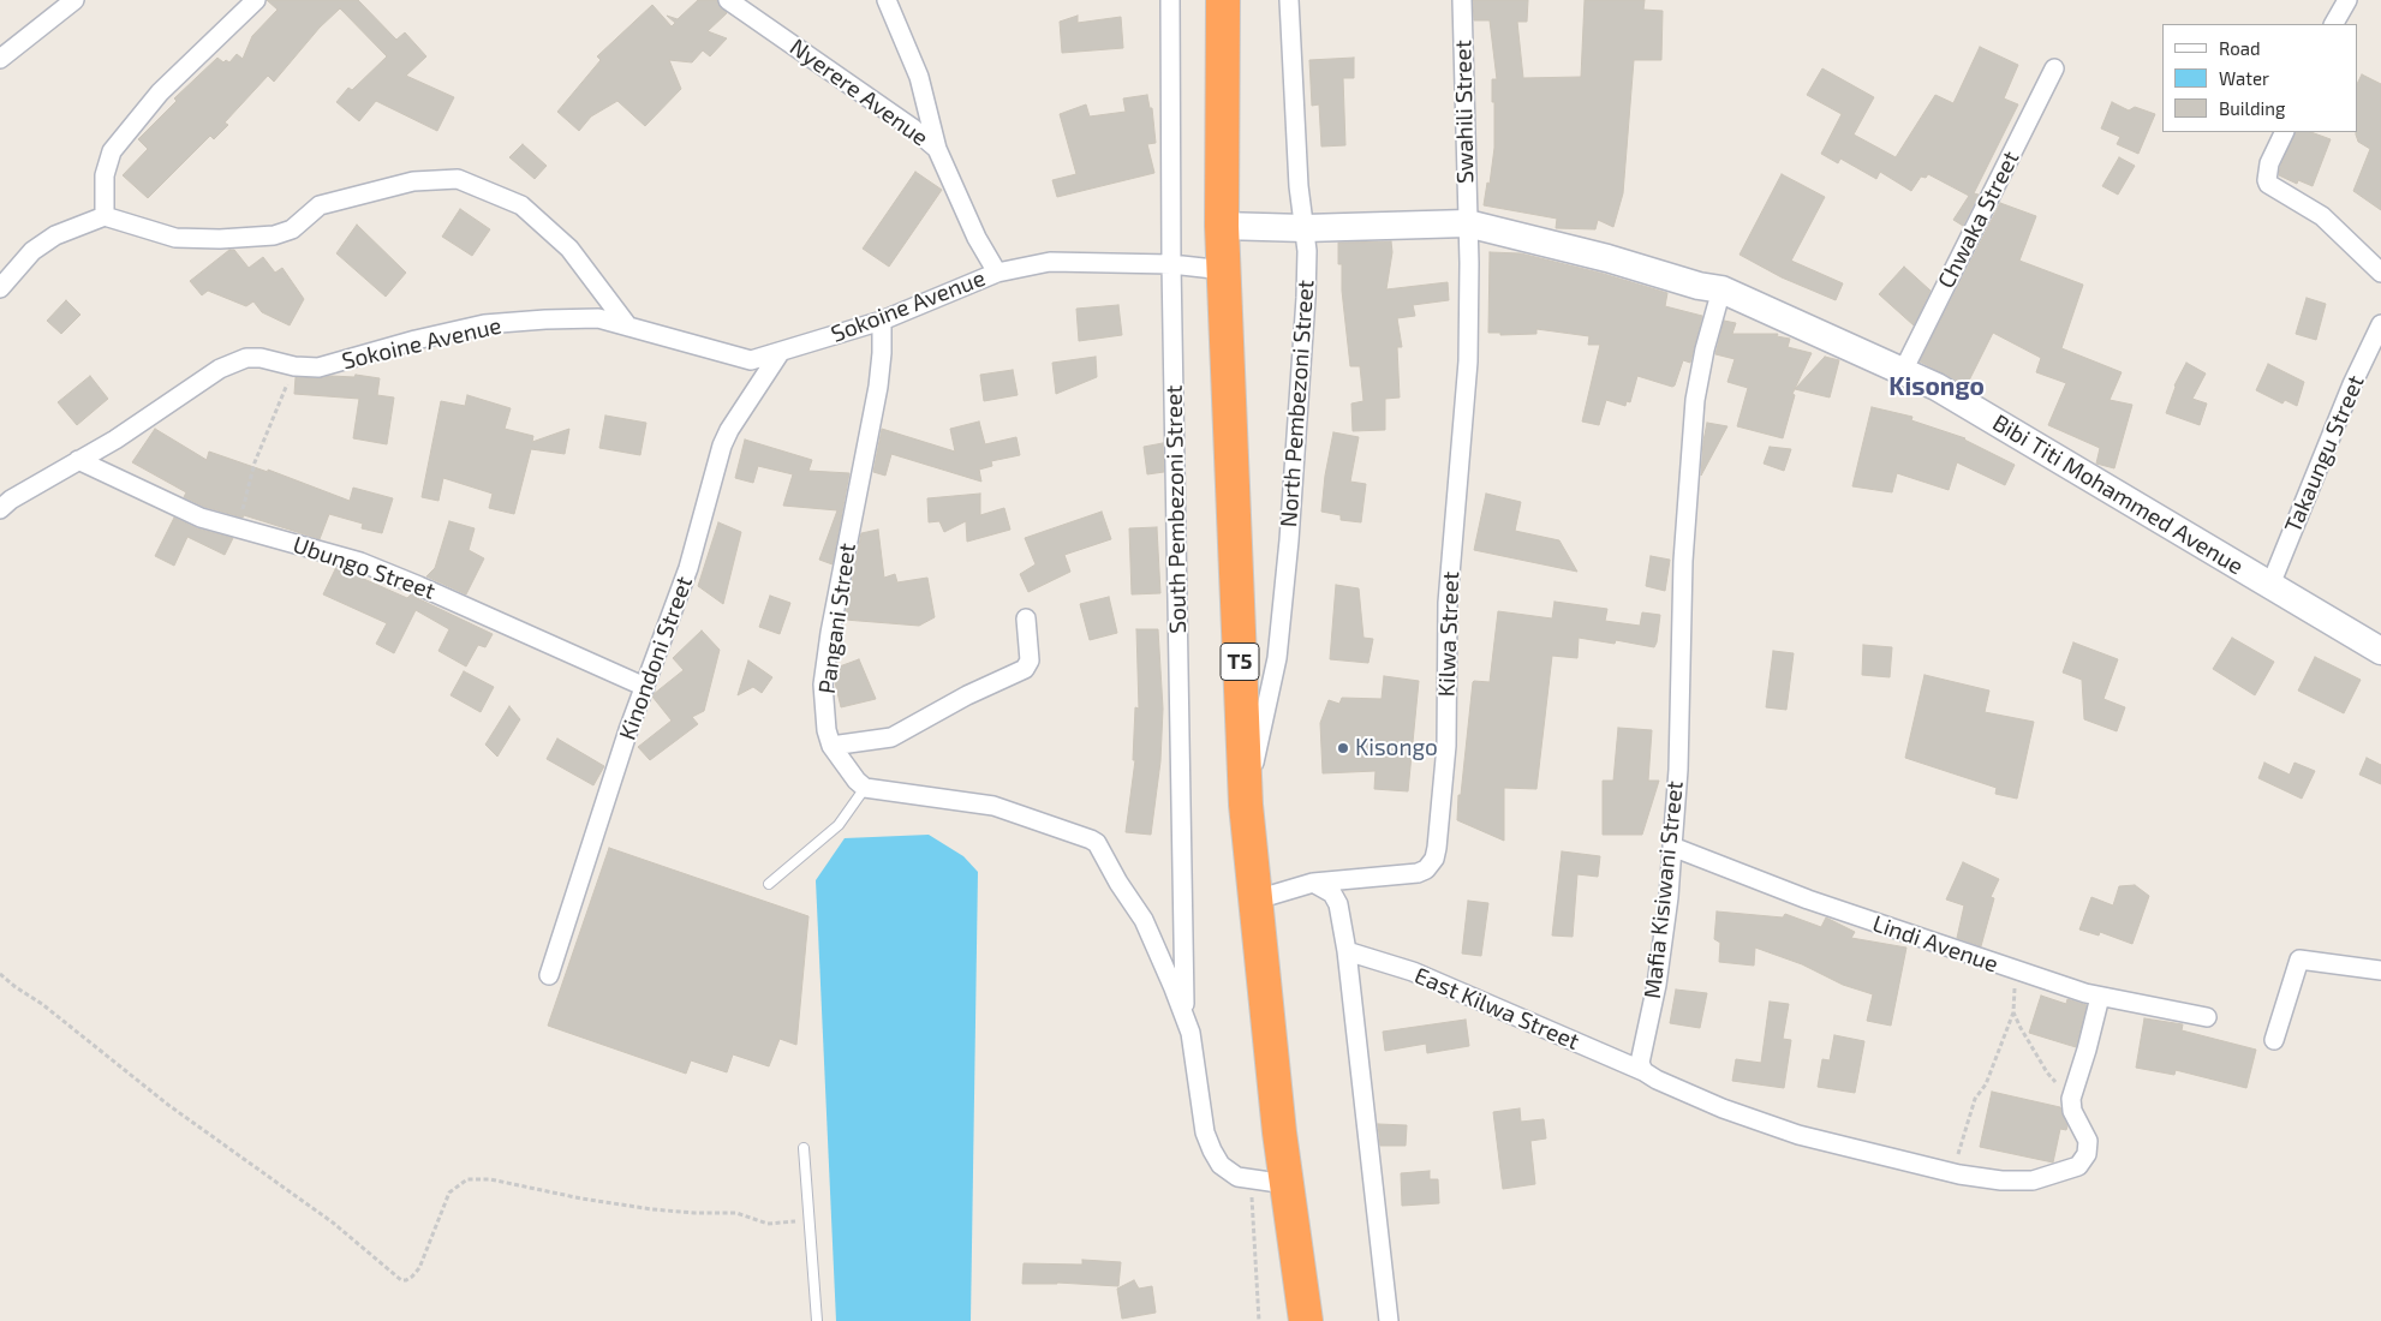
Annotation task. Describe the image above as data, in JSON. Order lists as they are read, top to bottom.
{
  "streets": {
    "highway": ["T5"],
    "street": [
      "Nyerere Avenue",
      "Swahili Street",
      "Chwaka Street",
      "Sokoine Avenue",
      "North Pembezoni Street",
      "Takaungu Street",
      "Bibi Titi Mohammed Avenue",
      "South Pembezoni Street",
      "Ubungo Street",
      "Pangani Street",
      "Kilwa Street",
      "Kinondoni Street",
      "Mafia Kisiwani Street",
      "Lindi Avenue",
      "East Kilwa Street"
    ]
  },
  "crossings": [
    ["Nyerere Avenue", "Sokoine Avenue"],
    ["Swahili Street", "Bibi Titi Mohammed Avenue"],
    ["Swahili Street", "Kilwa Street"],
    ["Chwaka Street", "Bibi Titi Mohammed Avenue"],
    ["Sokoine Avenue", "South Pembezoni Street"],
    ["Sokoine Avenue", "Ubungo Street"],
    ["Sokoine Avenue", "Pangani Street"],
    ["Sokoine Avenue", "Kinondoni Street"],
    ["Sokoine Avenue", "T5"],
    ["North Pembezoni Street", "Bibi Titi Mohammed Avenue"],
    ["North Pembezoni Street", "T5"],
    ["Takaungu Street", "Bibi Titi Mohammed Avenue"],
    ["Bibi Titi Mohammed Avenue", "Kilwa Street"],
    ["Bibi Titi Mohammed Avenue", "T5"],
    ["Bibi Titi Mohammed Avenue", "Mafia Kisiwani Street"],
    ["Ubungo Street", "Kinondoni Street"],
    ["Kilwa Street", "T5"],
    ["Mafia Kisiwani Street", "Lindi Avenue"],
    ["Mafia Kisiwani Street", "East Kilwa Street"]
  ],
  "districts": ["Kisongo"],
  "places": ["Kisongo"],
  "legend": ["Road", "Water", "Building"]
}
